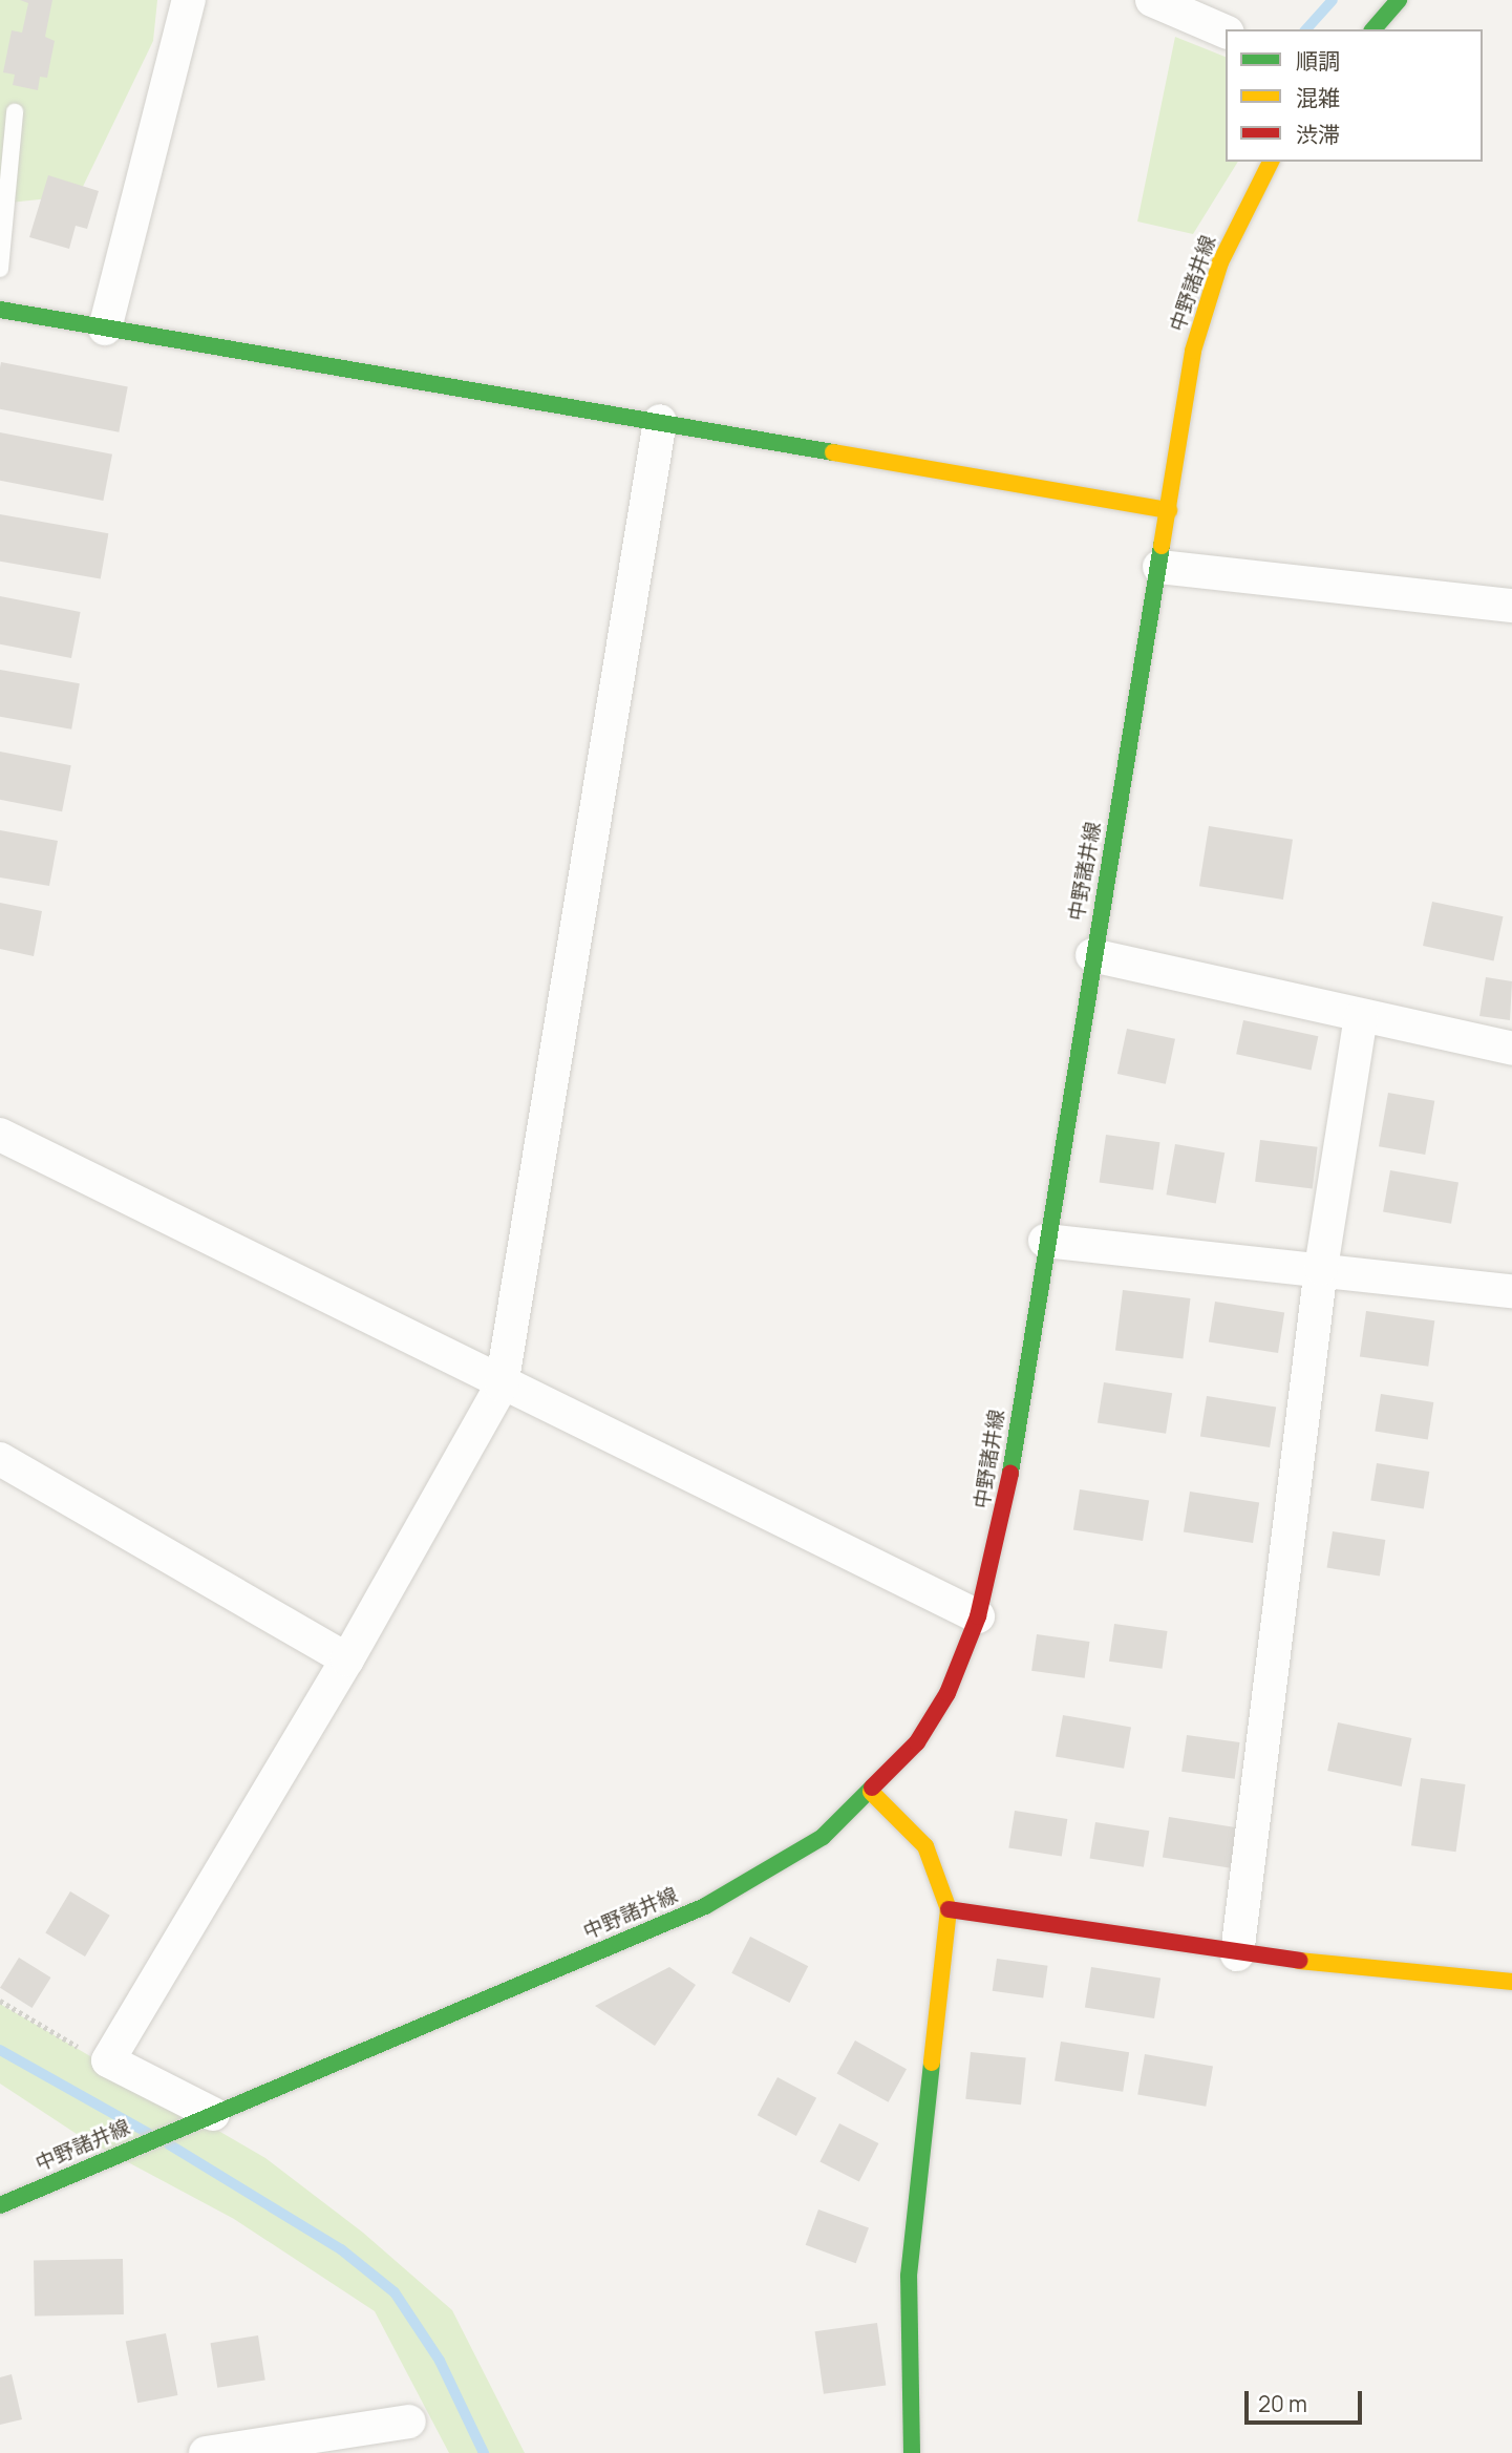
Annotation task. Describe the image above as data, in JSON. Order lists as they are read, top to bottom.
{
  "streets": {
    "main road": ["中野諸井線"]
  },
  "legend": ["順調", "混雑", "渋滞"],
  "scale_bar": "20 m"
}
